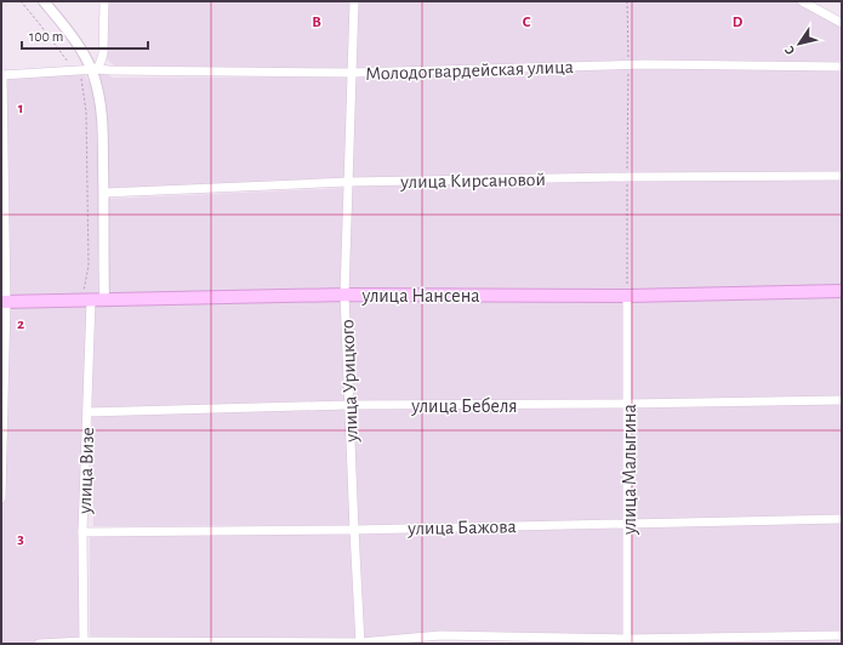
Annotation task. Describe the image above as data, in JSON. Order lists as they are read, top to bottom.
{
  "streets": {
    "main road": ["улица Нансена"],
    "street": [
      "Молодогвардейская улица",
      "улица Кирсановой",
      "улица Урицкого",
      "улица Бебеля",
      "улица Малыгина",
      "улица Визе",
      "улица Бажова"
    ]
  },
  "crossings": [
    ["Молодогвардейская улица", "улица Урицкого"],
    ["улица Кирсановой", "улица Урицкого"],
    ["улица Нансена", "улица Урицкого"],
    ["улица Нансена", "улица Малыгина"],
    ["улица Нансена", "улица Визе"],
    ["улица Урицкого", "улица Бебеля"],
    ["улица Урицкого", "улица Бажова"],
    ["улица Бебеля", "улица Малыгина"],
    ["улица Бебеля", "улица Визе"],
    ["улица Малыгина", "улица Бажова"],
    ["улица Визе", "улица Бажова"]
  ],
  "scale_bar": "100 m",
  "north": "bottom left",
  "grid": {
    "columns": ["B", "C", "D"],
    "rows": ["1", "2", "3"]
  }
}
